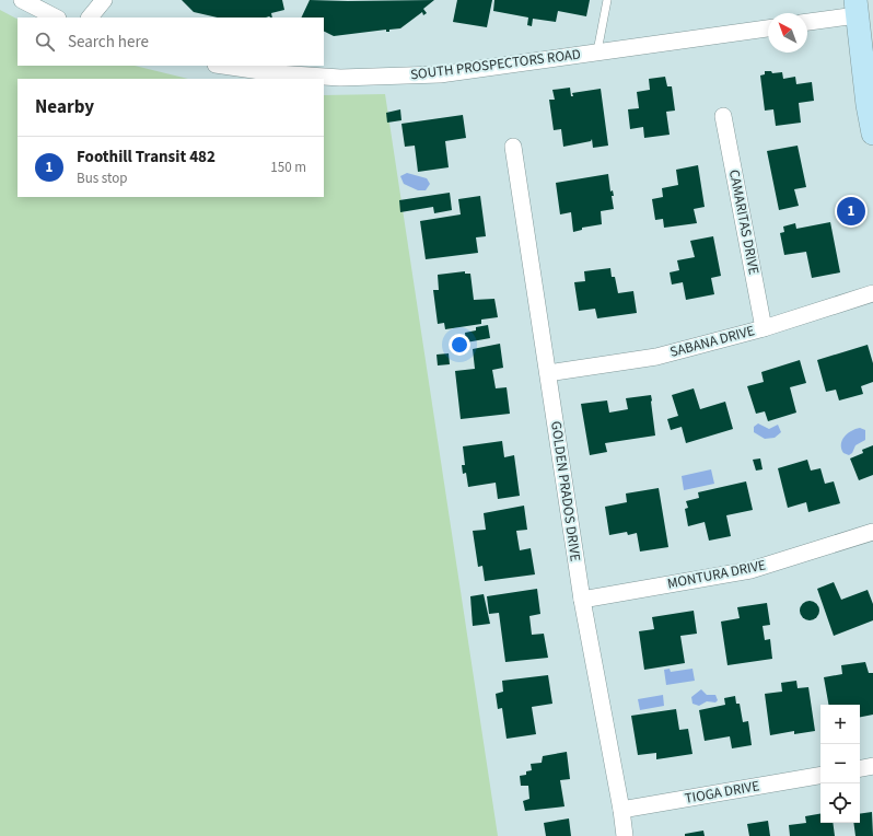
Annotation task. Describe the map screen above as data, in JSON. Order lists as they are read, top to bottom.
{
  "streets": {
    "street": [
      "SOUTH PROSPECTORS ROAD",
      "CAMARITAS DRIVE",
      "SABANA DRIVE",
      "GOLDEN PRADOS DRIVE",
      "MONTURA DRIVE",
      "TIOGA DRIVE"
    ]
  },
  "crossings": [
    ["CAMARITAS DRIVE", "SABANA DRIVE"],
    ["SABANA DRIVE", "GOLDEN PRADOS DRIVE"],
    ["GOLDEN PRADOS DRIVE", "MONTURA DRIVE"],
    ["GOLDEN PRADOS DRIVE", "TIOGA DRIVE"]
  ],
  "north": "top left",
  "page": {
    "search": "Search here",
    "heading": "Nearby",
    "list": [
      {
        "mark": "1",
        "name": "Foothill Transit 482",
        "note": "Bus stop",
        "value": "150 m"
      }
    ],
    "pins": "1",
    "map_buttons": ["+", "−"]
  }
}
